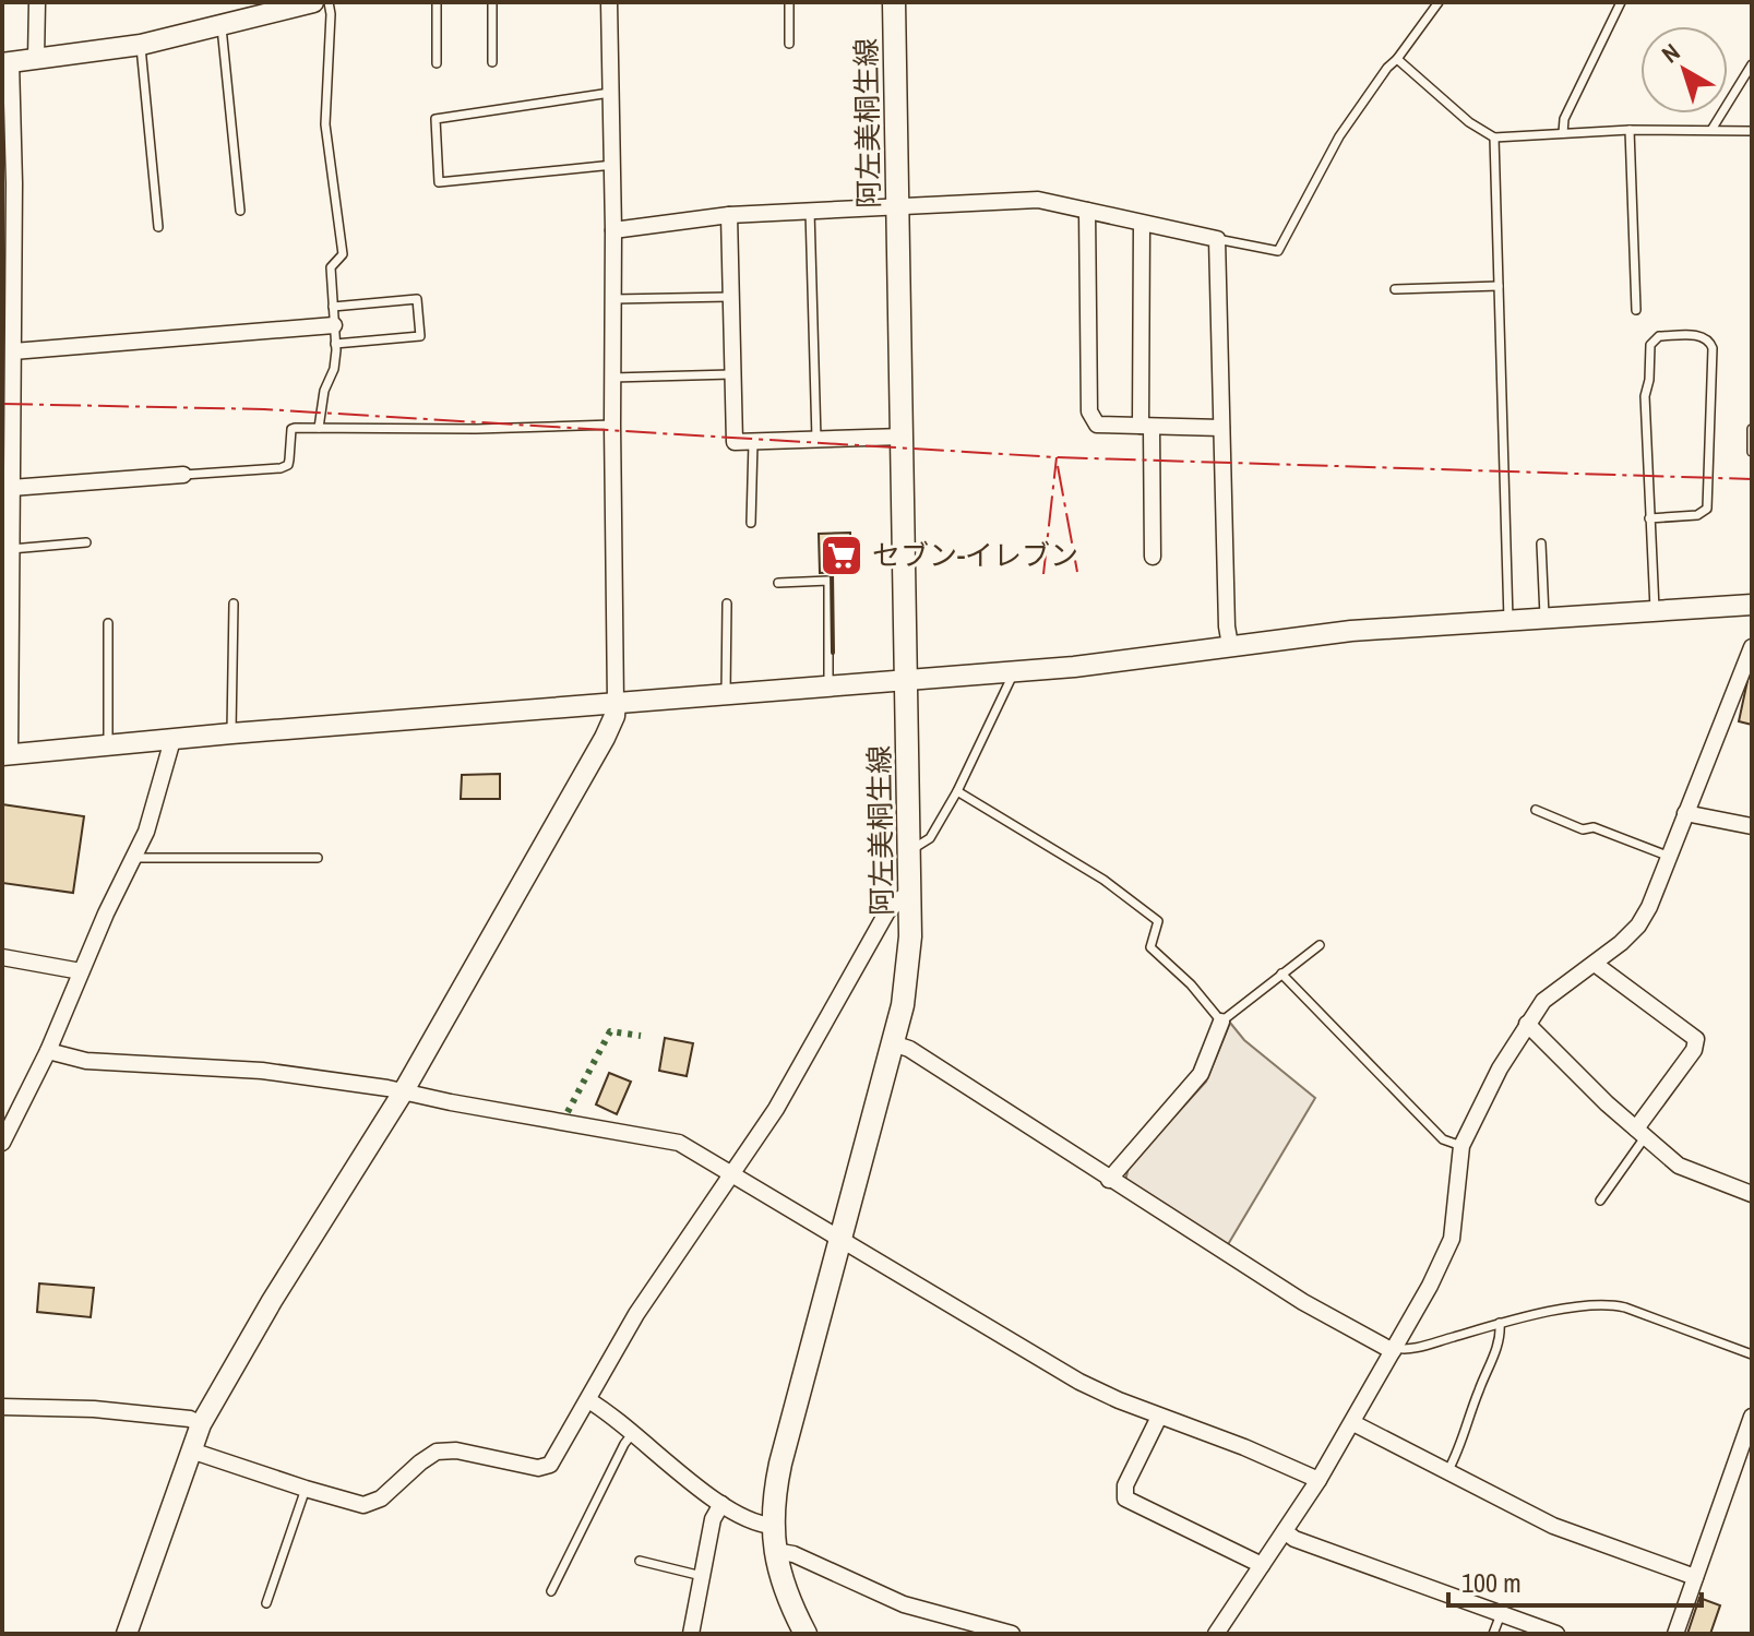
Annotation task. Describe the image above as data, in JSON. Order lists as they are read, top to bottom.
{
  "streets": {
    "main road": ["阿左美桐生線"]
  },
  "places": {
    "supermarket": ["セブン-イレブン"]
  },
  "scale_bar": "100 m",
  "north": "top left"
}
